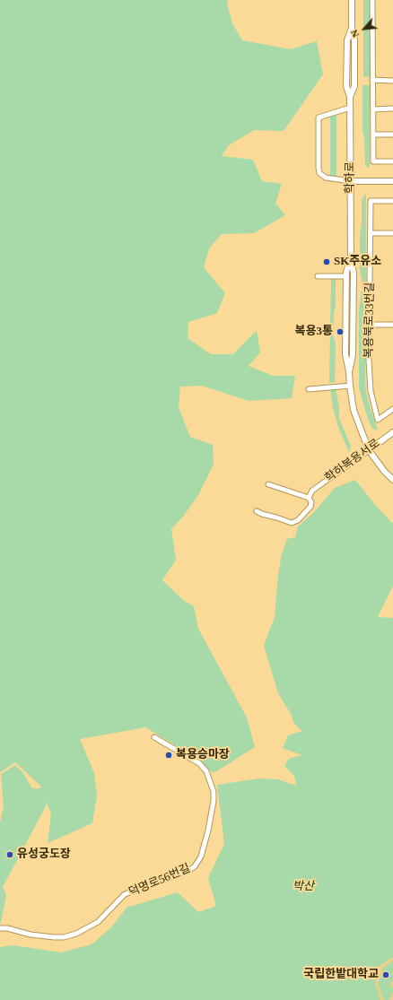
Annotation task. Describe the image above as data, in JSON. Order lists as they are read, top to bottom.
{
  "streets": {
    "street": [
      "학하로",
      "복용북로33번길",
      "학하복용서로",
      "덕명로56번길"
    ]
  },
  "crossings": [
    ["학하로", "학하복용서로"]
  ],
  "parks": ["박산"],
  "places": [
    "SK주유소",
    "복용3통",
    "복용승마장",
    "유성궁도장",
    "국립한밭대학교"
  ],
  "north": "bottom left"
}
